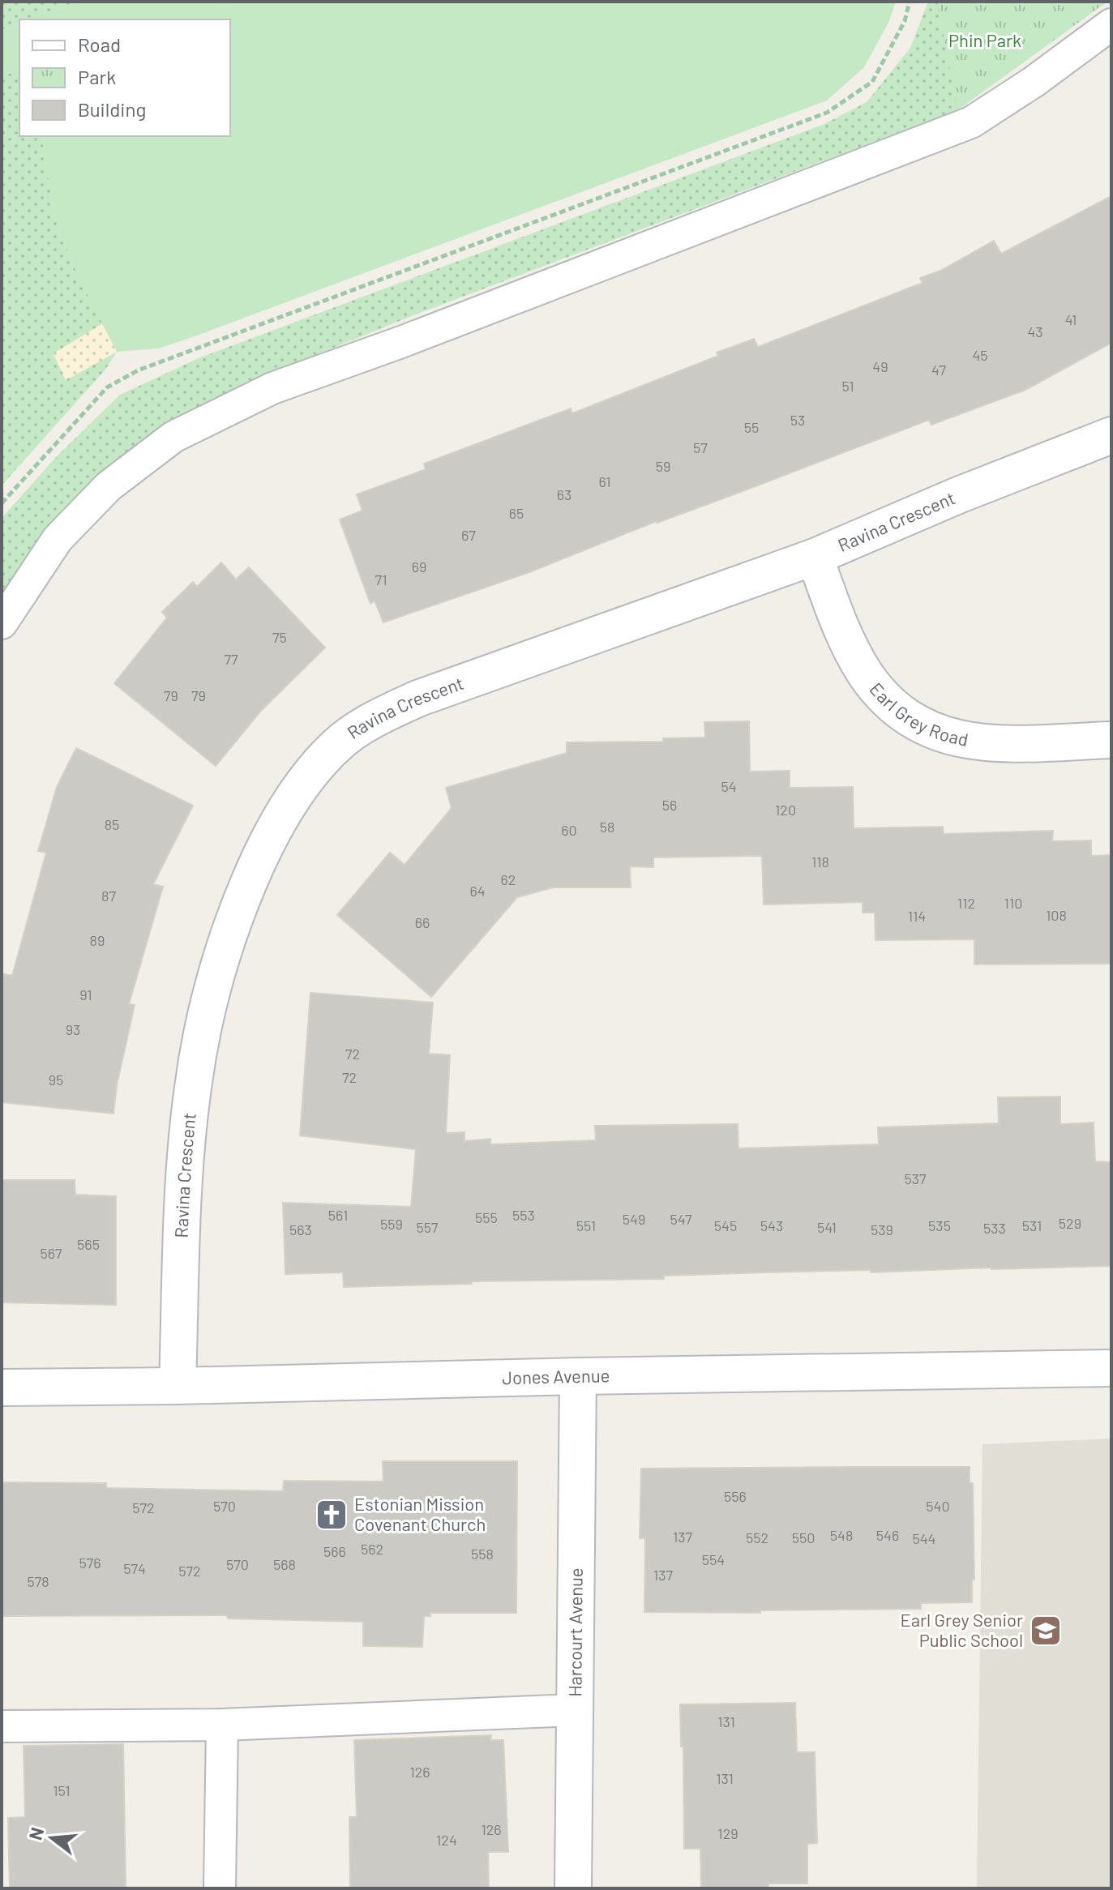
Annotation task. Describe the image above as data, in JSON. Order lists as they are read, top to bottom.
{
  "streets": {
    "street": [
      "Ravina Crescent",
      "Earl Grey Road",
      "Jones Avenue",
      "Harcourt Avenue"
    ]
  },
  "crossings": [
    ["Ravina Crescent", "Earl Grey Road"],
    ["Ravina Crescent", "Jones Avenue"],
    ["Jones Avenue", "Harcourt Avenue"]
  ],
  "parks": ["Phin Park"],
  "places": {
    "church": ["Estonian Mission Covenant Church"],
    "school or university": ["Earl Grey Senior Public School"]
  },
  "house_numbers": [
    "41",
    "43",
    "45",
    "49",
    "47",
    "51",
    "53",
    "55",
    "57",
    "59",
    "61",
    "63",
    "65",
    "67",
    "69",
    "71",
    "75",
    "77",
    "79",
    "79",
    "54",
    "56",
    "120",
    "85",
    "58",
    "60",
    "118",
    "62",
    "64",
    "87",
    "112",
    "110",
    "108",
    "114",
    "66",
    "89",
    "91",
    "93",
    "72",
    "72",
    "95",
    "537",
    "561",
    "553",
    "555",
    "549",
    "547",
    "529",
    "559",
    "551",
    "545",
    "543",
    "535",
    "531",
    "557",
    "541",
    "533",
    "563",
    "539",
    "565",
    "567",
    "556",
    "570",
    "540",
    "572",
    "548",
    "546",
    "137",
    "552",
    "550",
    "544",
    "562",
    "566",
    "558",
    "554",
    "576",
    "570",
    "568",
    "574",
    "572",
    "137",
    "578",
    "131",
    "126",
    "131",
    "151",
    "126",
    "129",
    "124"
  ],
  "legend": ["Road", "Park", "Building"],
  "north": "left"
}
